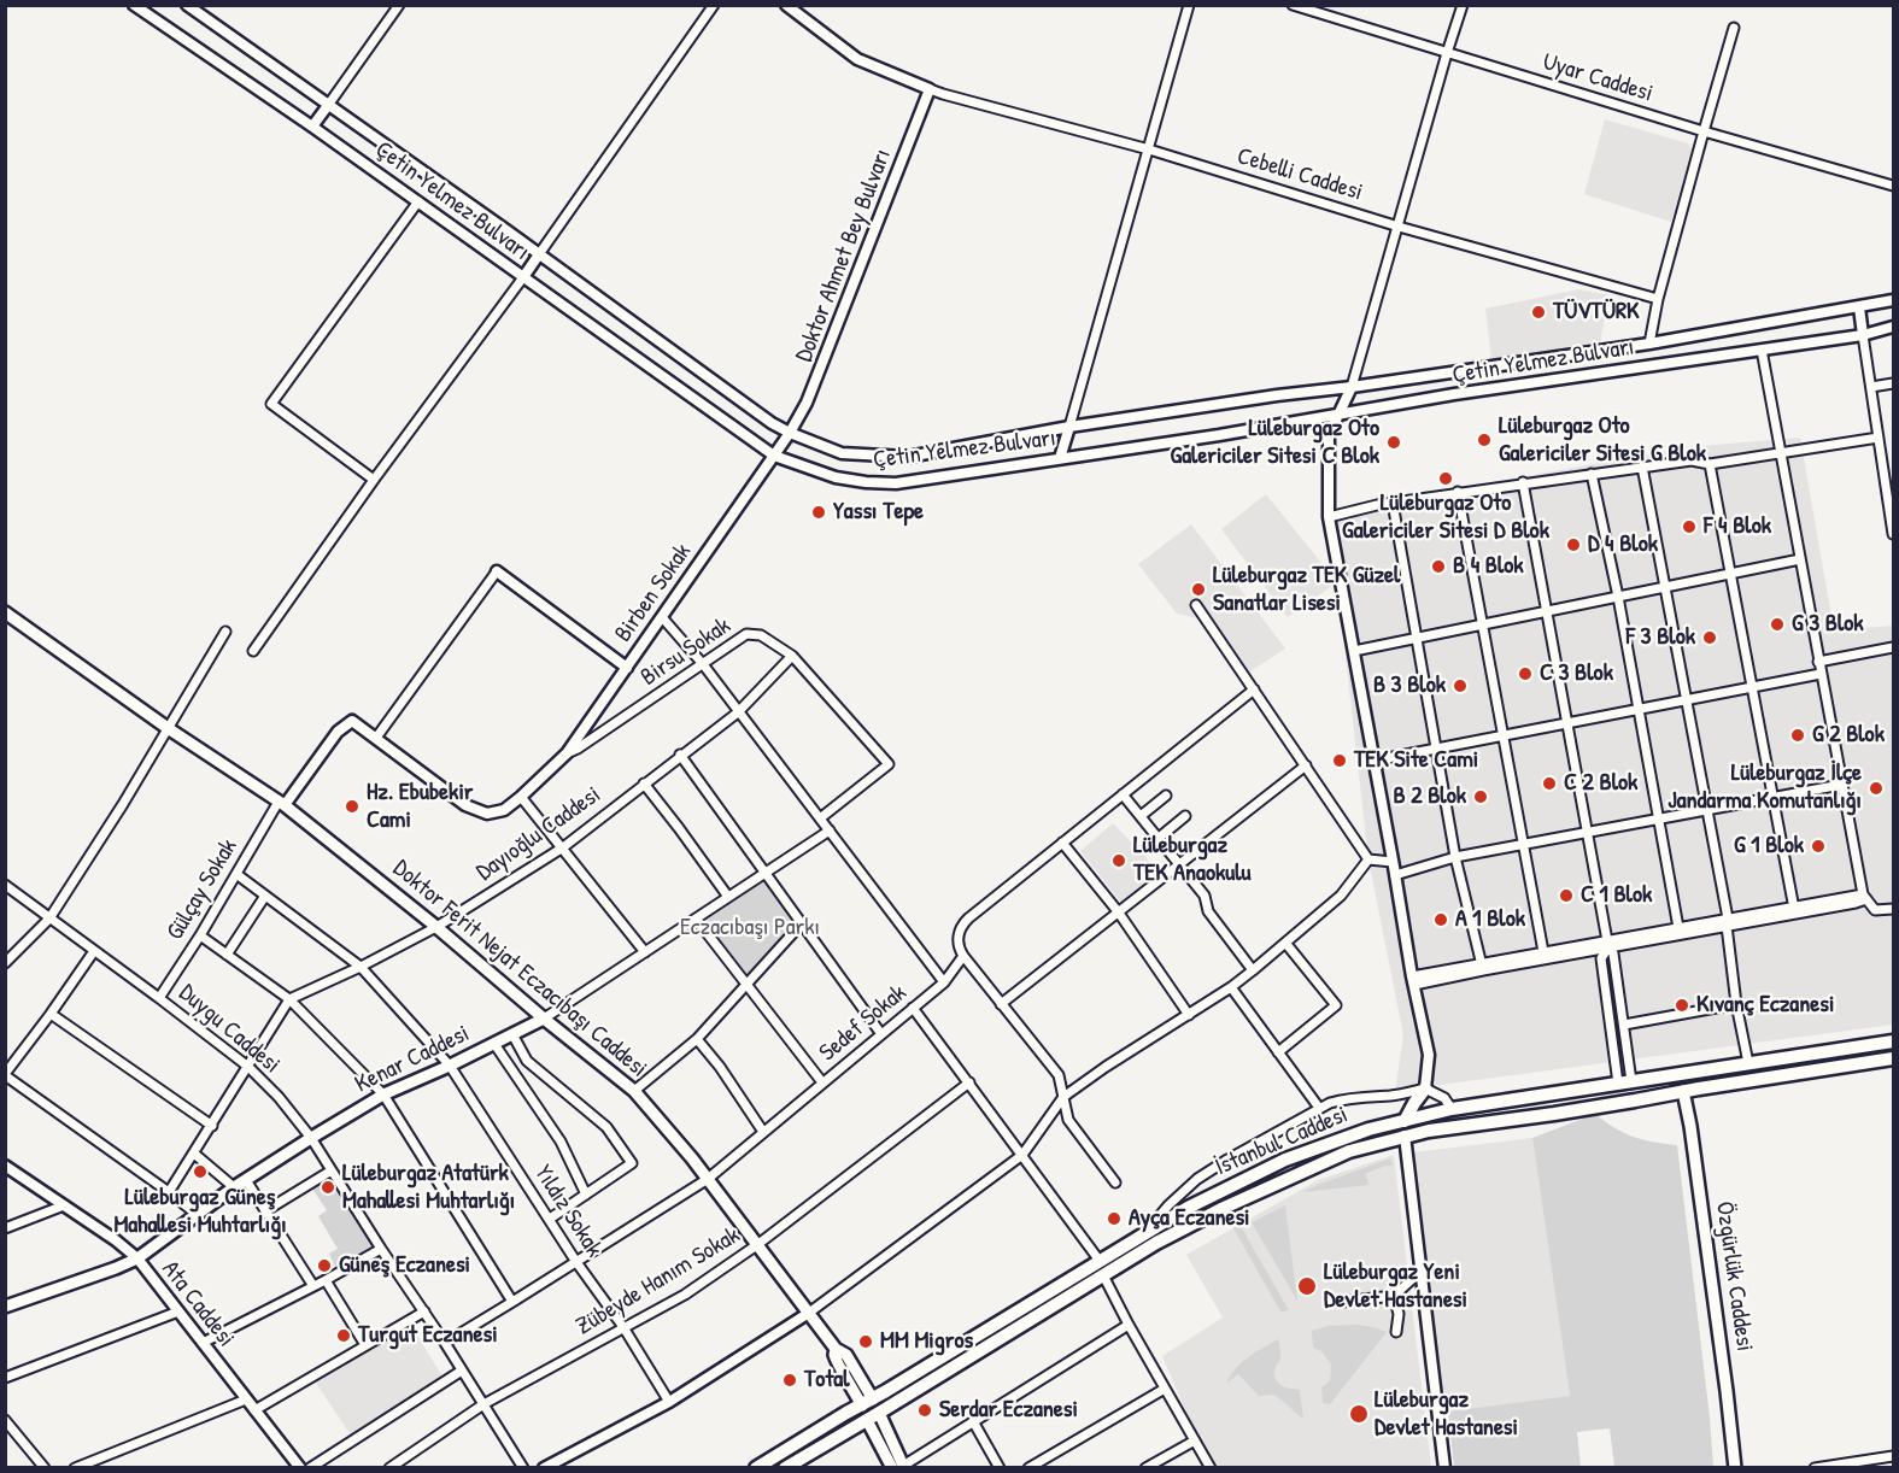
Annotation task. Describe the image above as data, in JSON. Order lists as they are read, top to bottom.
{
  "streets": {
    "highway": ["İstanbul Caddesi"],
    "main road": ["Doktor Ferit Nejat Eczacıbaşı Caddesi", "Kenar Caddesi", "Özgürlük Caddesi"],
    "street": [
      "Uyar Caddesi",
      "Cebelli Caddesi",
      "Çetin Yelmez Bulvarı",
      "Doktor Ahmet Bey Bulvarı",
      "Birben Sokak",
      "Birsu Sokak",
      "Dayıoğlu Caddesi",
      "Gülçay Sokak",
      "Sedef Sokak",
      "Duygu Caddesi",
      "Yıldız Sokak",
      "Zübeyde Hanım Sokak",
      "Ata Caddesi"
    ]
  },
  "crossings": [
    ["Cebelli Caddesi", "Doktor Ahmet Bey Bulvarı"],
    ["Çetin Yelmez Bulvarı", "Doktor Ahmet Bey Bulvarı"],
    ["Çetin Yelmez Bulvarı", "Birben Sokak"],
    ["Doktor Ahmet Bey Bulvarı", "Birben Sokak"],
    ["Birben Sokak", "Birsu Sokak"],
    ["Birsu Sokak", "Dayıoğlu Caddesi"],
    ["Birsu Sokak", "Gülçay Sokak"],
    ["Dayıoğlu Caddesi", "Doktor Ferit Nejat Eczacıbaşı Caddesi"],
    ["Dayıoğlu Caddesi", "Yıldız Sokak"],
    ["Gülçay Sokak", "Doktor Ferit Nejat Eczacıbaşı Caddesi"],
    ["Gülçay Sokak", "Duygu Caddesi"],
    ["Gülçay Sokak", "Yıldız Sokak"],
    ["Doktor Ferit Nejat Eczacıbaşı Caddesi", "Sedef Sokak"],
    ["Doktor Ferit Nejat Eczacıbaşı Caddesi", "Kenar Caddesi"],
    ["Doktor Ferit Nejat Eczacıbaşı Caddesi", "İstanbul Caddesi"],
    ["Doktor Ferit Nejat Eczacıbaşı Caddesi", "Zübeyde Hanım Sokak"],
    ["Sedef Sokak", "Duygu Caddesi"],
    ["Sedef Sokak", "Yıldız Sokak"],
    ["Duygu Caddesi", "Kenar Caddesi"],
    ["Duygu Caddesi", "Zübeyde Hanım Sokak"],
    ["Kenar Caddesi", "Yıldız Sokak"],
    ["Kenar Caddesi", "Ata Caddesi"],
    ["İstanbul Caddesi", "Özgürlük Caddesi"],
    ["Yıldız Sokak", "Zübeyde Hanım Sokak"]
  ],
  "parks": ["Eczacıbaşı Parkı"],
  "places": [
    "TÜVTÜRK",
    "Lüleburgaz Oto Galericiler Sitesi G Blok",
    "Lüleburgaz Oto Galericiler Sitesi C Blok",
    "Lüleburgaz Oto Galericiler Sitesi D Blok",
    "Yassı Tepe",
    "F 4 Blok",
    "D 4 Blok",
    "B 4 Blok",
    "Lüleburgaz TEK Güzel Sanatlar Lisesi",
    "G 3 Blok",
    "F 3 Blok",
    "C 3 Blok",
    "B 3 Blok",
    "G 2 Blok",
    "TEK Site Cami",
    "C 2 Blok",
    "Lüleburgaz İlçe Jandarma Komutanlığı",
    "B 2 Blok",
    "Hz. Ebubekir Cami",
    "G 1 Blok",
    "Lüleburgaz TEK Anaokulu",
    "C 1 Blok",
    "A 1 Blok",
    "Kıvanç Eczanesi",
    "Lüleburgaz Güneş Mahallesi Muhtarlığı",
    "Lüleburgaz Atatürk Mahallesi Muhtarlığı",
    "Ayça Eczanesi",
    "Güneş Eczanesi",
    "Lüleburgaz Yeni Devlet Hastanesi",
    "Turgut Eczanesi",
    "MM Migros",
    "Total",
    "Serdar Eczanesi",
    "Lüleburgaz Devlet Hastanesi"
  ]
}
